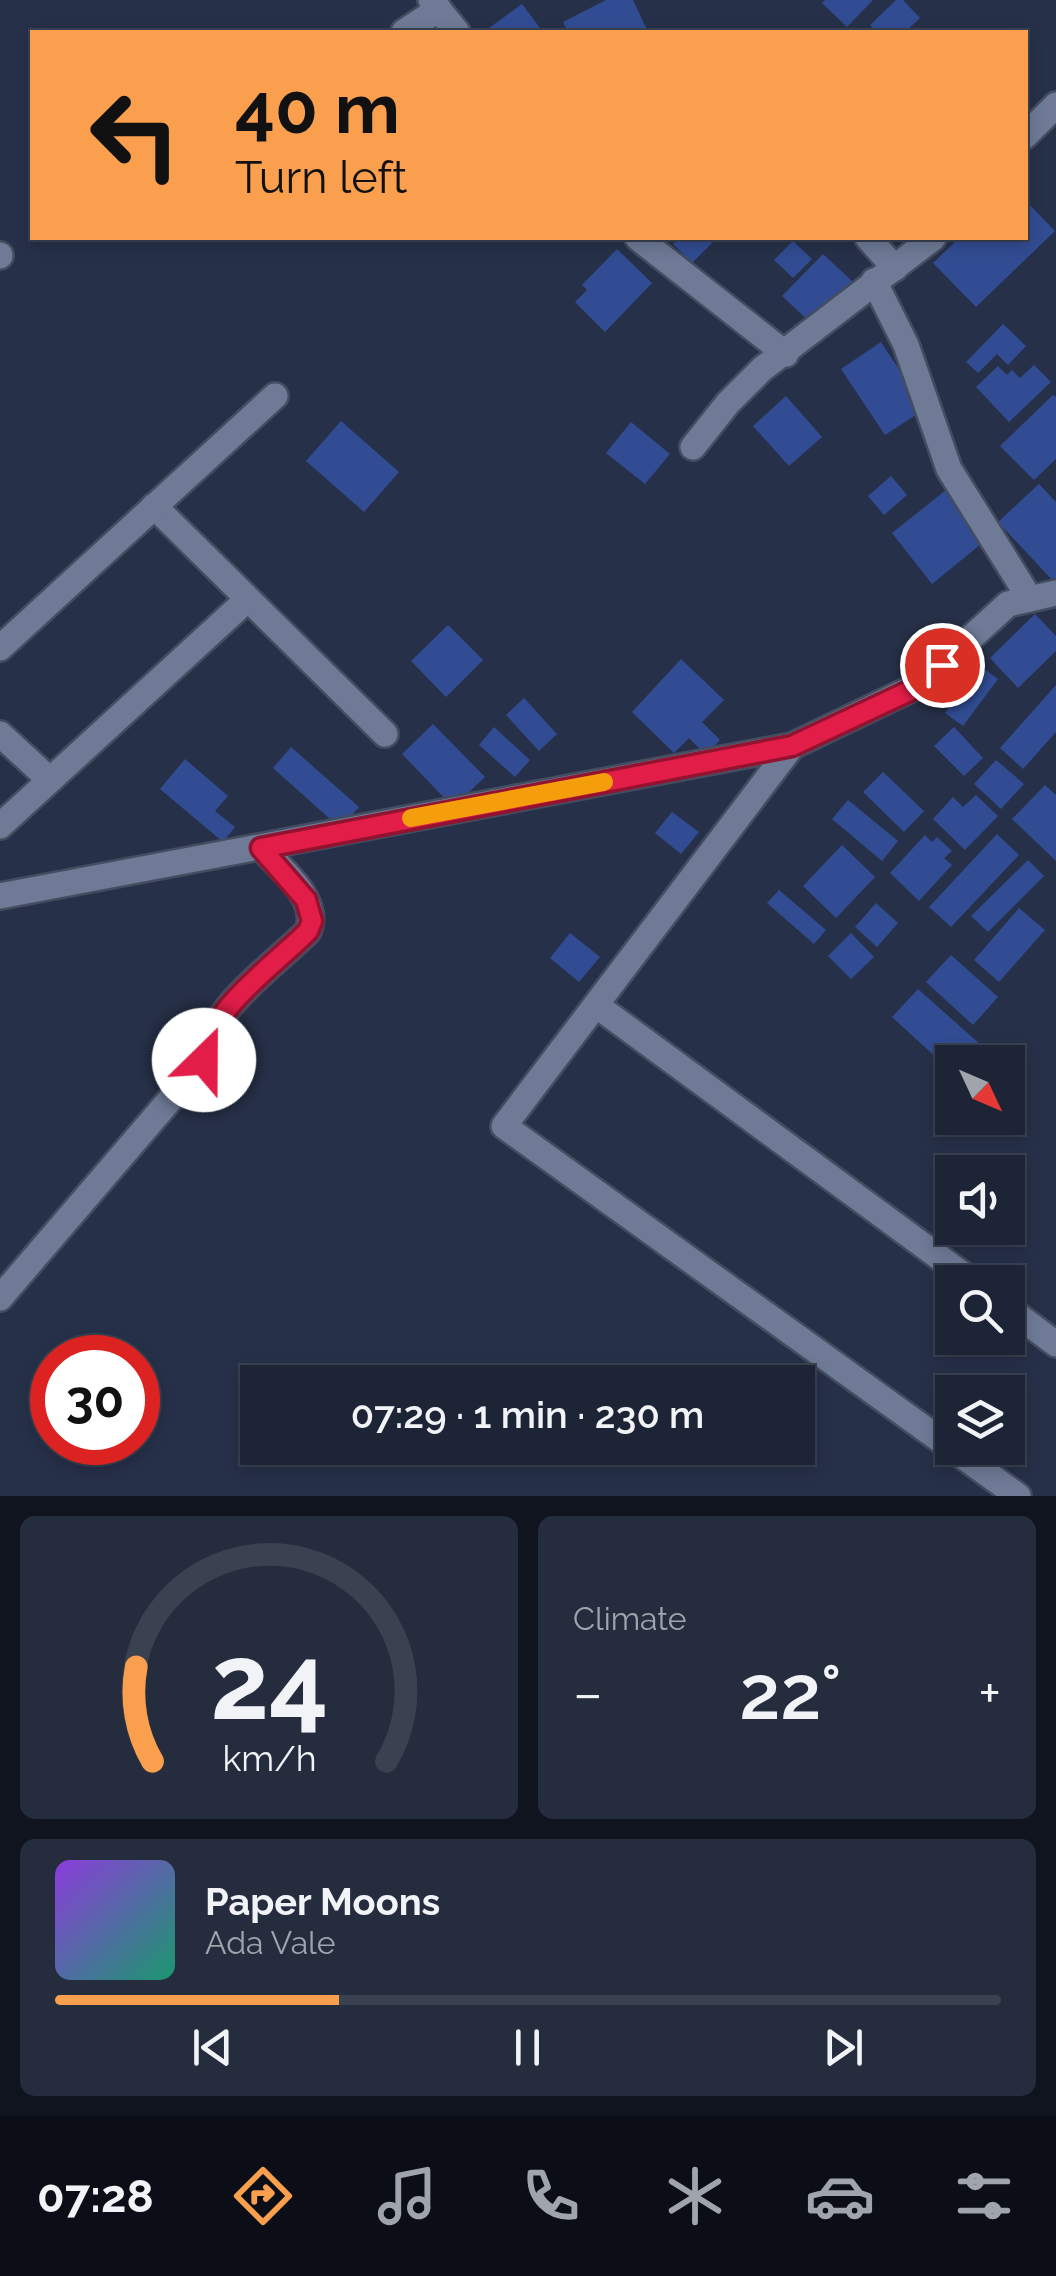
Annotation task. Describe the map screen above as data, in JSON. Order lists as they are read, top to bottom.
{
  "north": "bottom right",
  "page": {
    "turn": ["40 m", "Turn left"],
    "limit": "30",
    "trip": "07:29 · 1 min · 230 m",
    "tile": "Climate",
    "heat": ["−", "22°", "+"],
    "song": ["Paper Moons", "Ada Vale"],
    "tabs": "07:28",
    "gauge": ["24", "km/h"]
  }
}
